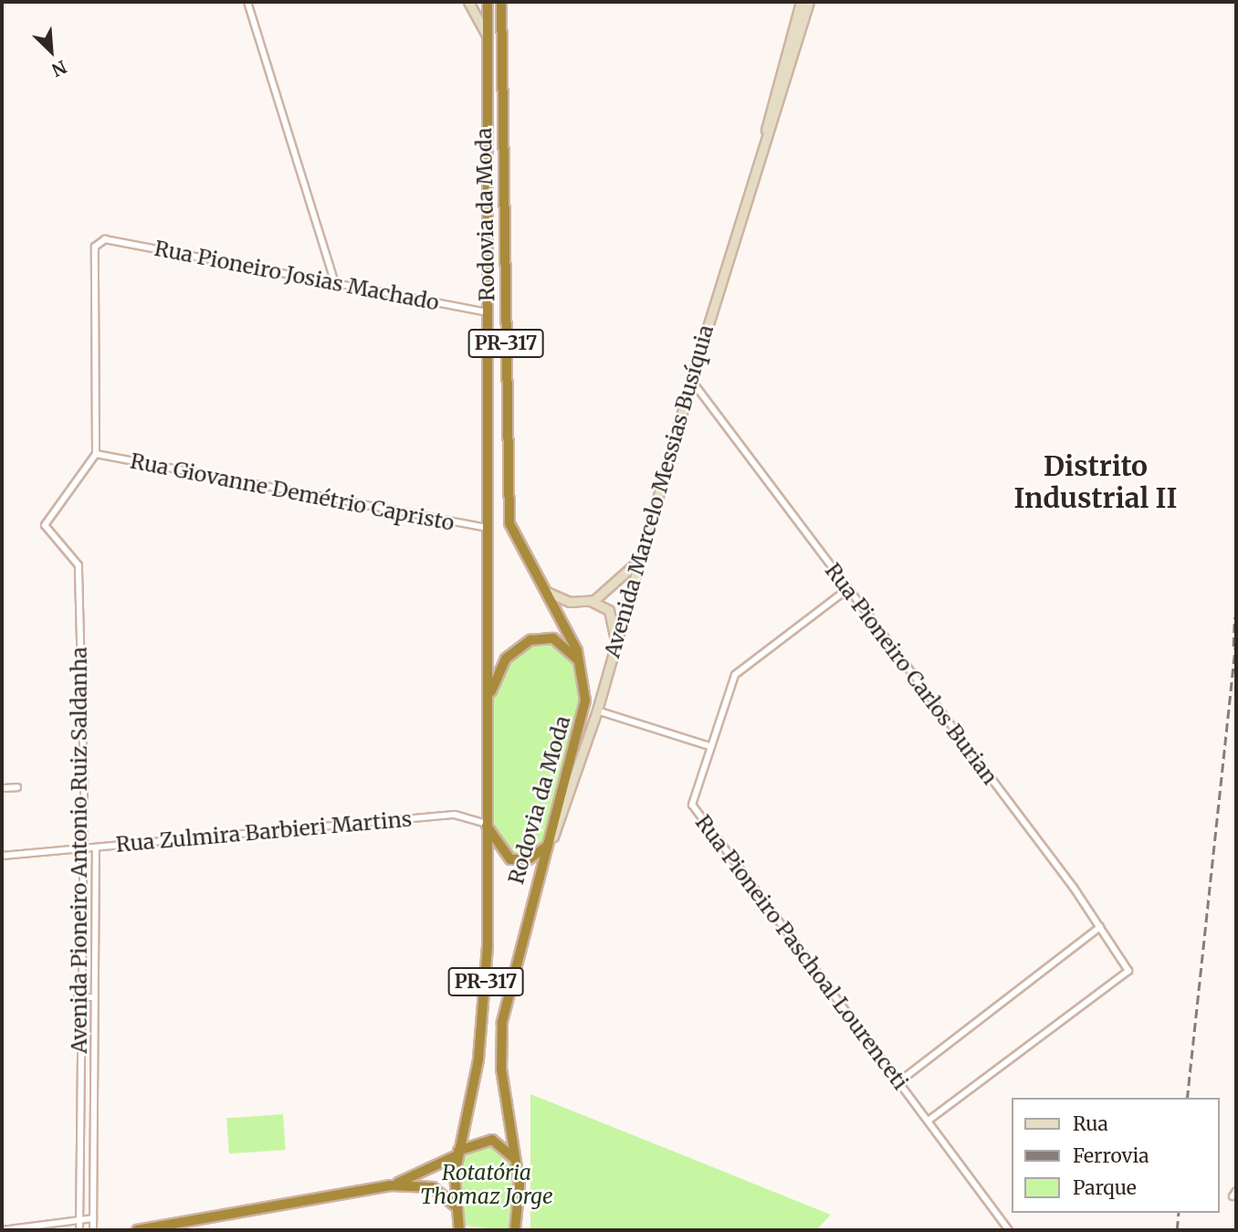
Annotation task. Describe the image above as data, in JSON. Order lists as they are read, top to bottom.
{
  "streets": {
    "highway": ["Rodovia da Moda", "PR-317"],
    "street": [
      "Rua Pioneiro Josias Machado",
      "Avenida Marcelo Messias Busíquia",
      "Rua Giovanne Demétrio Capristo",
      "Rua Pioneiro Carlos Burian",
      "Rua Zulmira Barbieri Martins",
      "Avenida Pioneiro Antonio Ruiz Saldanha",
      "Rua Pioneiro Paschoal Lourenceti"
    ]
  },
  "crossings": [
    ["Rodovia da Moda", "Rua Pioneiro Josias Machado"],
    ["Rodovia da Moda", "PR-317"],
    ["Rodovia da Moda", "Avenida Marcelo Messias Busíquia"],
    ["Rodovia da Moda", "Rua Giovanne Demétrio Capristo"],
    ["Rodovia da Moda", "Rua Zulmira Barbieri Martins"],
    ["Rua Pioneiro Josias Machado", "Rua Giovanne Demétrio Capristo"],
    ["Rua Pioneiro Josias Machado", "Avenida Pioneiro Antonio Ruiz Saldanha"],
    ["Avenida Marcelo Messias Busíquia", "Rua Pioneiro Carlos Burian"],
    ["Rua Giovanne Demétrio Capristo", "Avenida Pioneiro Antonio Ruiz Saldanha"],
    ["Rua Pioneiro Carlos Burian", "Rua Pioneiro Paschoal Lourenceti"],
    ["Rua Zulmira Barbieri Martins", "Avenida Pioneiro Antonio Ruiz Saldanha"]
  ],
  "districts": ["Distrito Industrial II"],
  "parks": ["Rotatória Thomaz Jorge"],
  "legend": ["Rua", "Ferrovia", "Parque"],
  "north": "bottom right"
}
